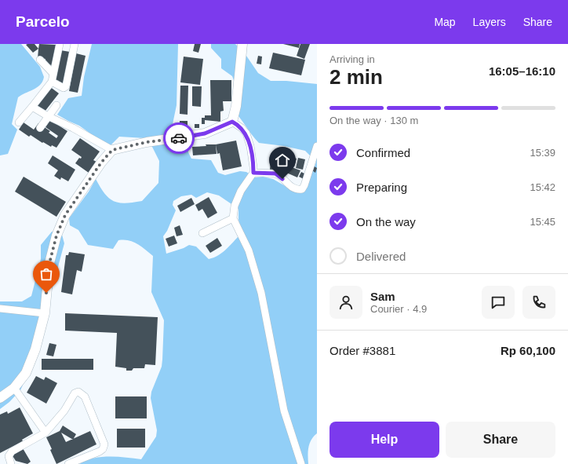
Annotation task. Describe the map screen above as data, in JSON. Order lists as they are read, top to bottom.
{
  "page": {
    "header": "Parcelo",
    "nav": ["Map", "Layers", "Share"],
    "heading": ["2 min", "Arriving in", "16:05–16:10"],
    "panel": [
      "Sam",
      "Courier · 4.9",
      "Order #3881",
      "Rp 60,100"
    ],
    "bar": "On the way · 130 m",
    "list": [
      ["Confirmed", "15:39"],
      ["Preparing", "15:42"],
      ["On the way", "15:45"],
      "Delivered"
    ],
    "buttons": ["Help", "Share"]
  }
}
